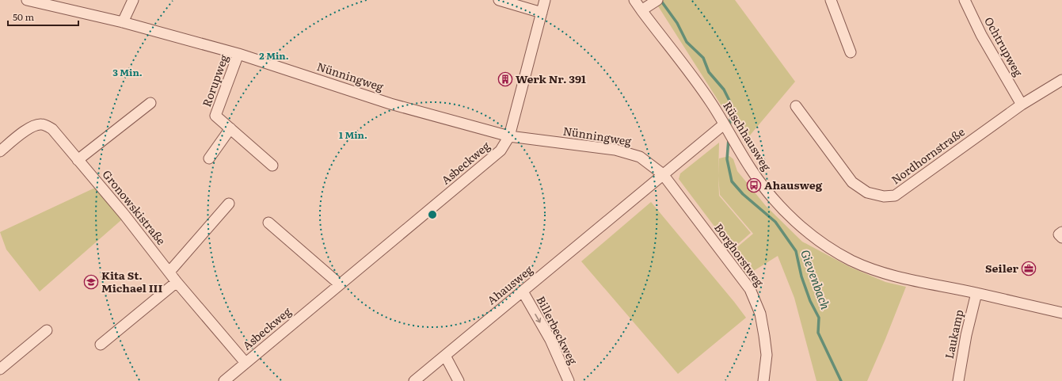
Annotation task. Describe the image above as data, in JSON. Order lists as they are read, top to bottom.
{
  "streets": {
    "street": [
      "Ochtrupweg",
      "Nünningweg",
      "Rorupweg",
      "Rüschhausweg",
      "Nordhornstraße",
      "Asbeckweg",
      "Gronowskistraße",
      "Borghorstweg",
      "Ahausweg",
      "Billerbeckweg",
      "Laukamp"
    ]
  },
  "crossings": [
    ["Ochtrupweg", "Nordhornstraße"],
    ["Nünningweg", "Rorupweg"],
    ["Nünningweg", "Asbeckweg"],
    ["Nünningweg", "Borghorstweg"],
    ["Nünningweg", "Ahausweg"],
    ["Rüschhausweg", "Ahausweg"],
    ["Rüschhausweg", "Laukamp"],
    ["Asbeckweg", "Gronowskistraße"],
    ["Borghorstweg", "Ahausweg"],
    ["Ahausweg", "Billerbeckweg"]
  ],
  "one_way": ["Billerbeckweg"],
  "water": ["Gievenbach"],
  "places": {
    "building": ["Werk Nr. 391"],
    "bus stop": ["Ahausweg"],
    "office": ["Seiler"],
    "school or university": ["Kita St. Michael III"]
  },
  "scale_bar": "50 m",
  "rings": ["2 Min.", "3 Min.", "1 Min."]
}
